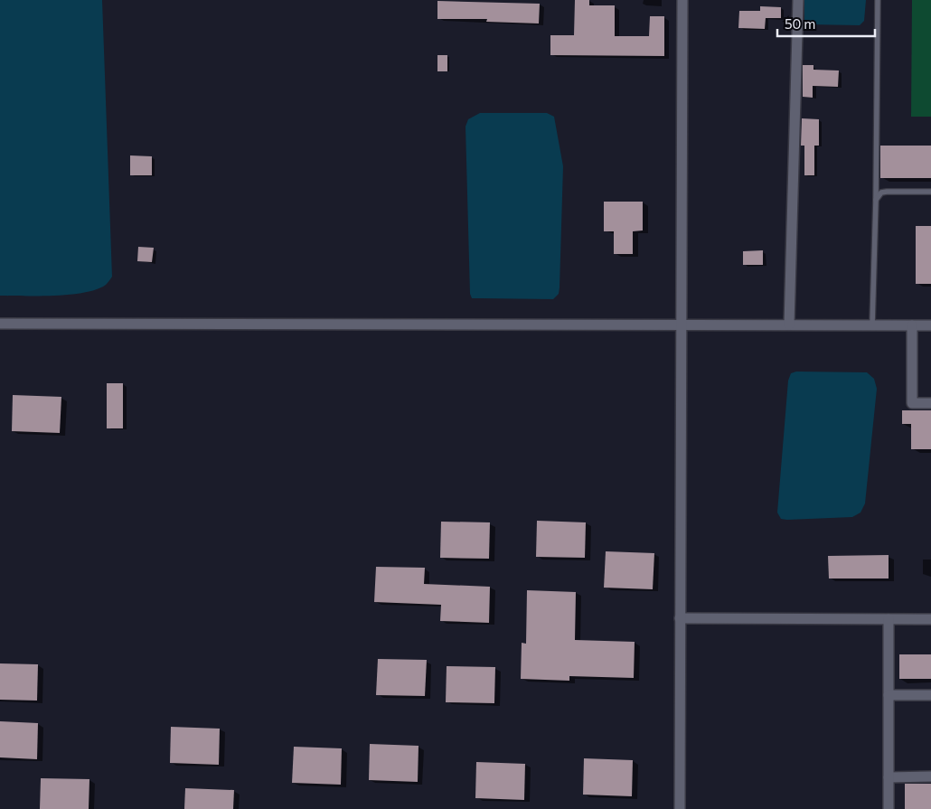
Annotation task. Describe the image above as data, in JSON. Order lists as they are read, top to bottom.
{
  "scale_bar": "50 m"
}
